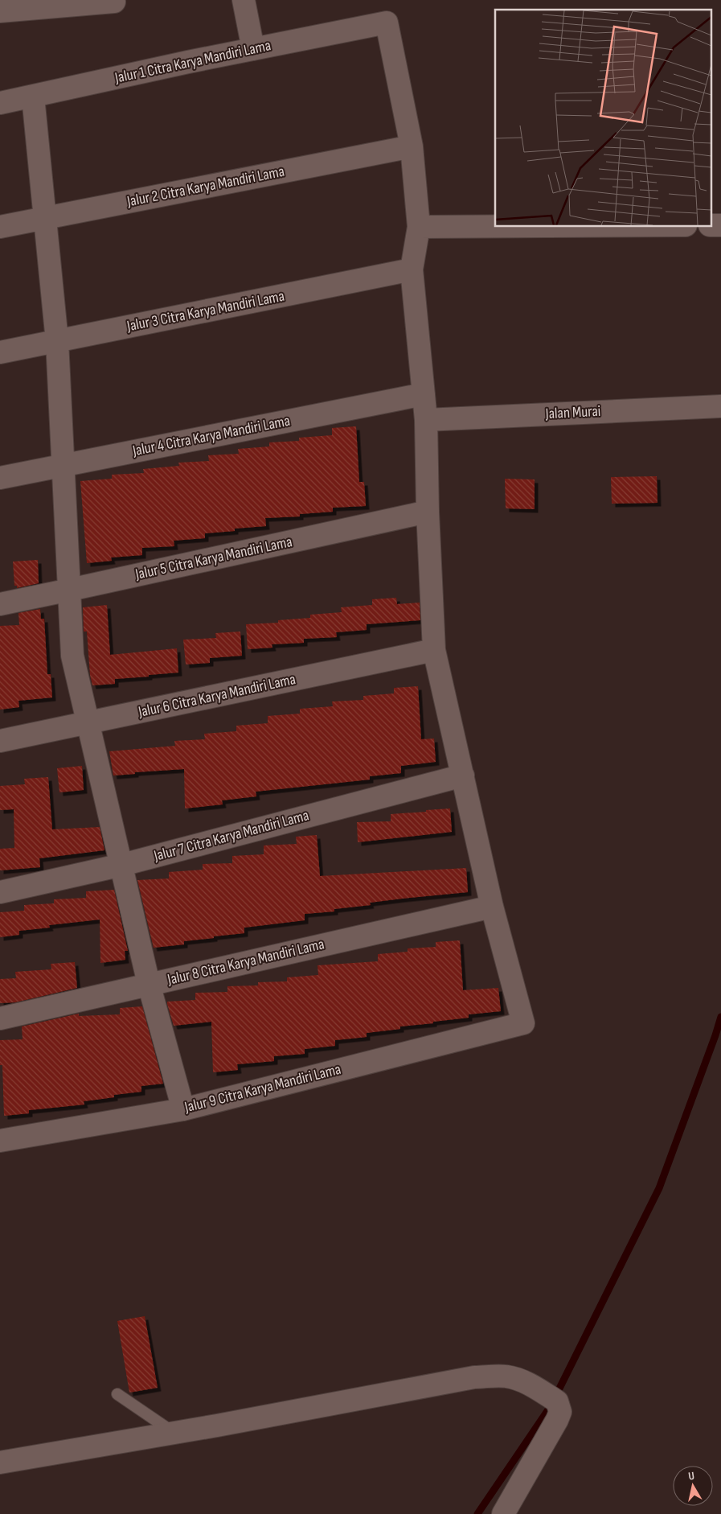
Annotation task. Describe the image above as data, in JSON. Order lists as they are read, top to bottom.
{
  "streets": {
    "street": [
      "Jalur 1 Citra Karya Mandiri Lama",
      "Jalur 2 Citra Karya Mandiri Lama",
      "Jalur 3 Citra Karya Mandiri Lama",
      "Jalan Murai",
      "Jalur 4 Citra Karya Mandiri Lama",
      "Jalur 5 Citra Karya Mandiri Lama",
      "Jalur 6 Citra Karya Mandiri Lama",
      "Jalur 7 Citra Karya Mandiri Lama",
      "Jalur 8 Citra Karya Mandiri Lama",
      "Jalur 9 Citra Karya Mandiri Lama"
    ]
  },
  "crossings": [
    ["Jalur 1 Citra Karya Mandiri Lama", "Jalur 2 Citra Karya Mandiri Lama"],
    ["Jalur 8 Citra Karya Mandiri Lama", "Jalur 9 Citra Karya Mandiri Lama"]
  ],
  "north": "top"
}
